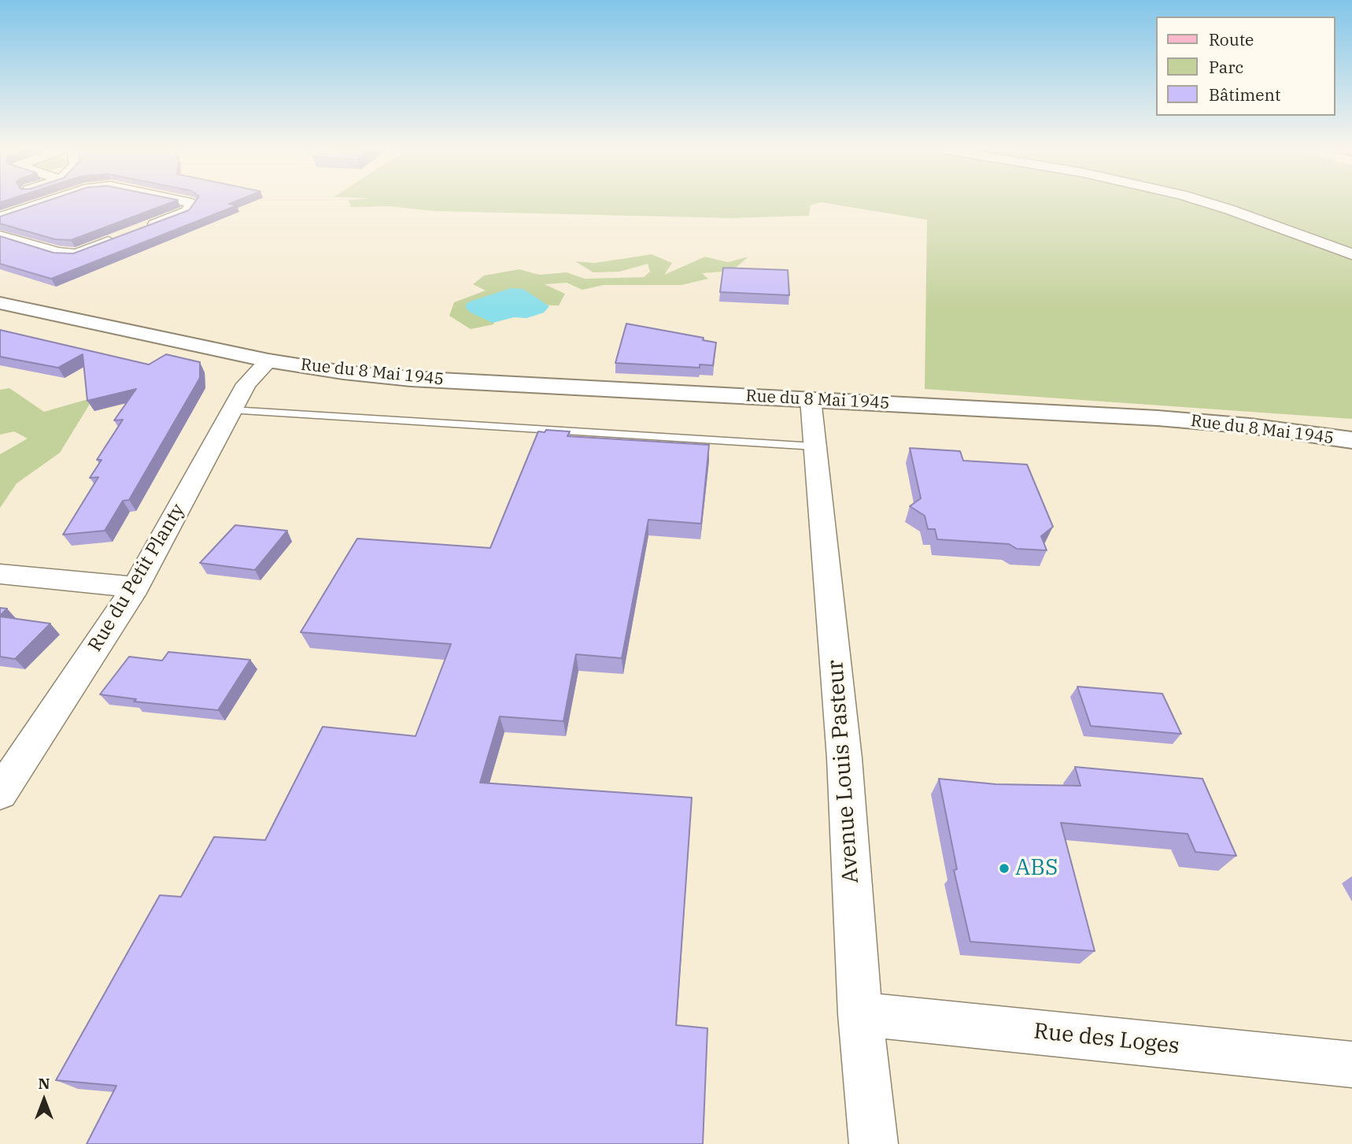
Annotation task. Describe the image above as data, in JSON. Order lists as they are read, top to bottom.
{
  "streets": {
    "main road": ["Rue du 8 Mai 1945"],
    "street": ["Rue du Petit Planty", "Avenue Louis Pasteur", "Rue des Loges"]
  },
  "crossings": [
    ["Rue du 8 Mai 1945", "Rue du Petit Planty"],
    ["Rue du 8 Mai 1945", "Avenue Louis Pasteur"],
    ["Avenue Louis Pasteur", "Rue des Loges"]
  ],
  "places": ["ABS"],
  "legend": ["Route", "Parc", "Bâtiment"],
  "north": "top"
}
